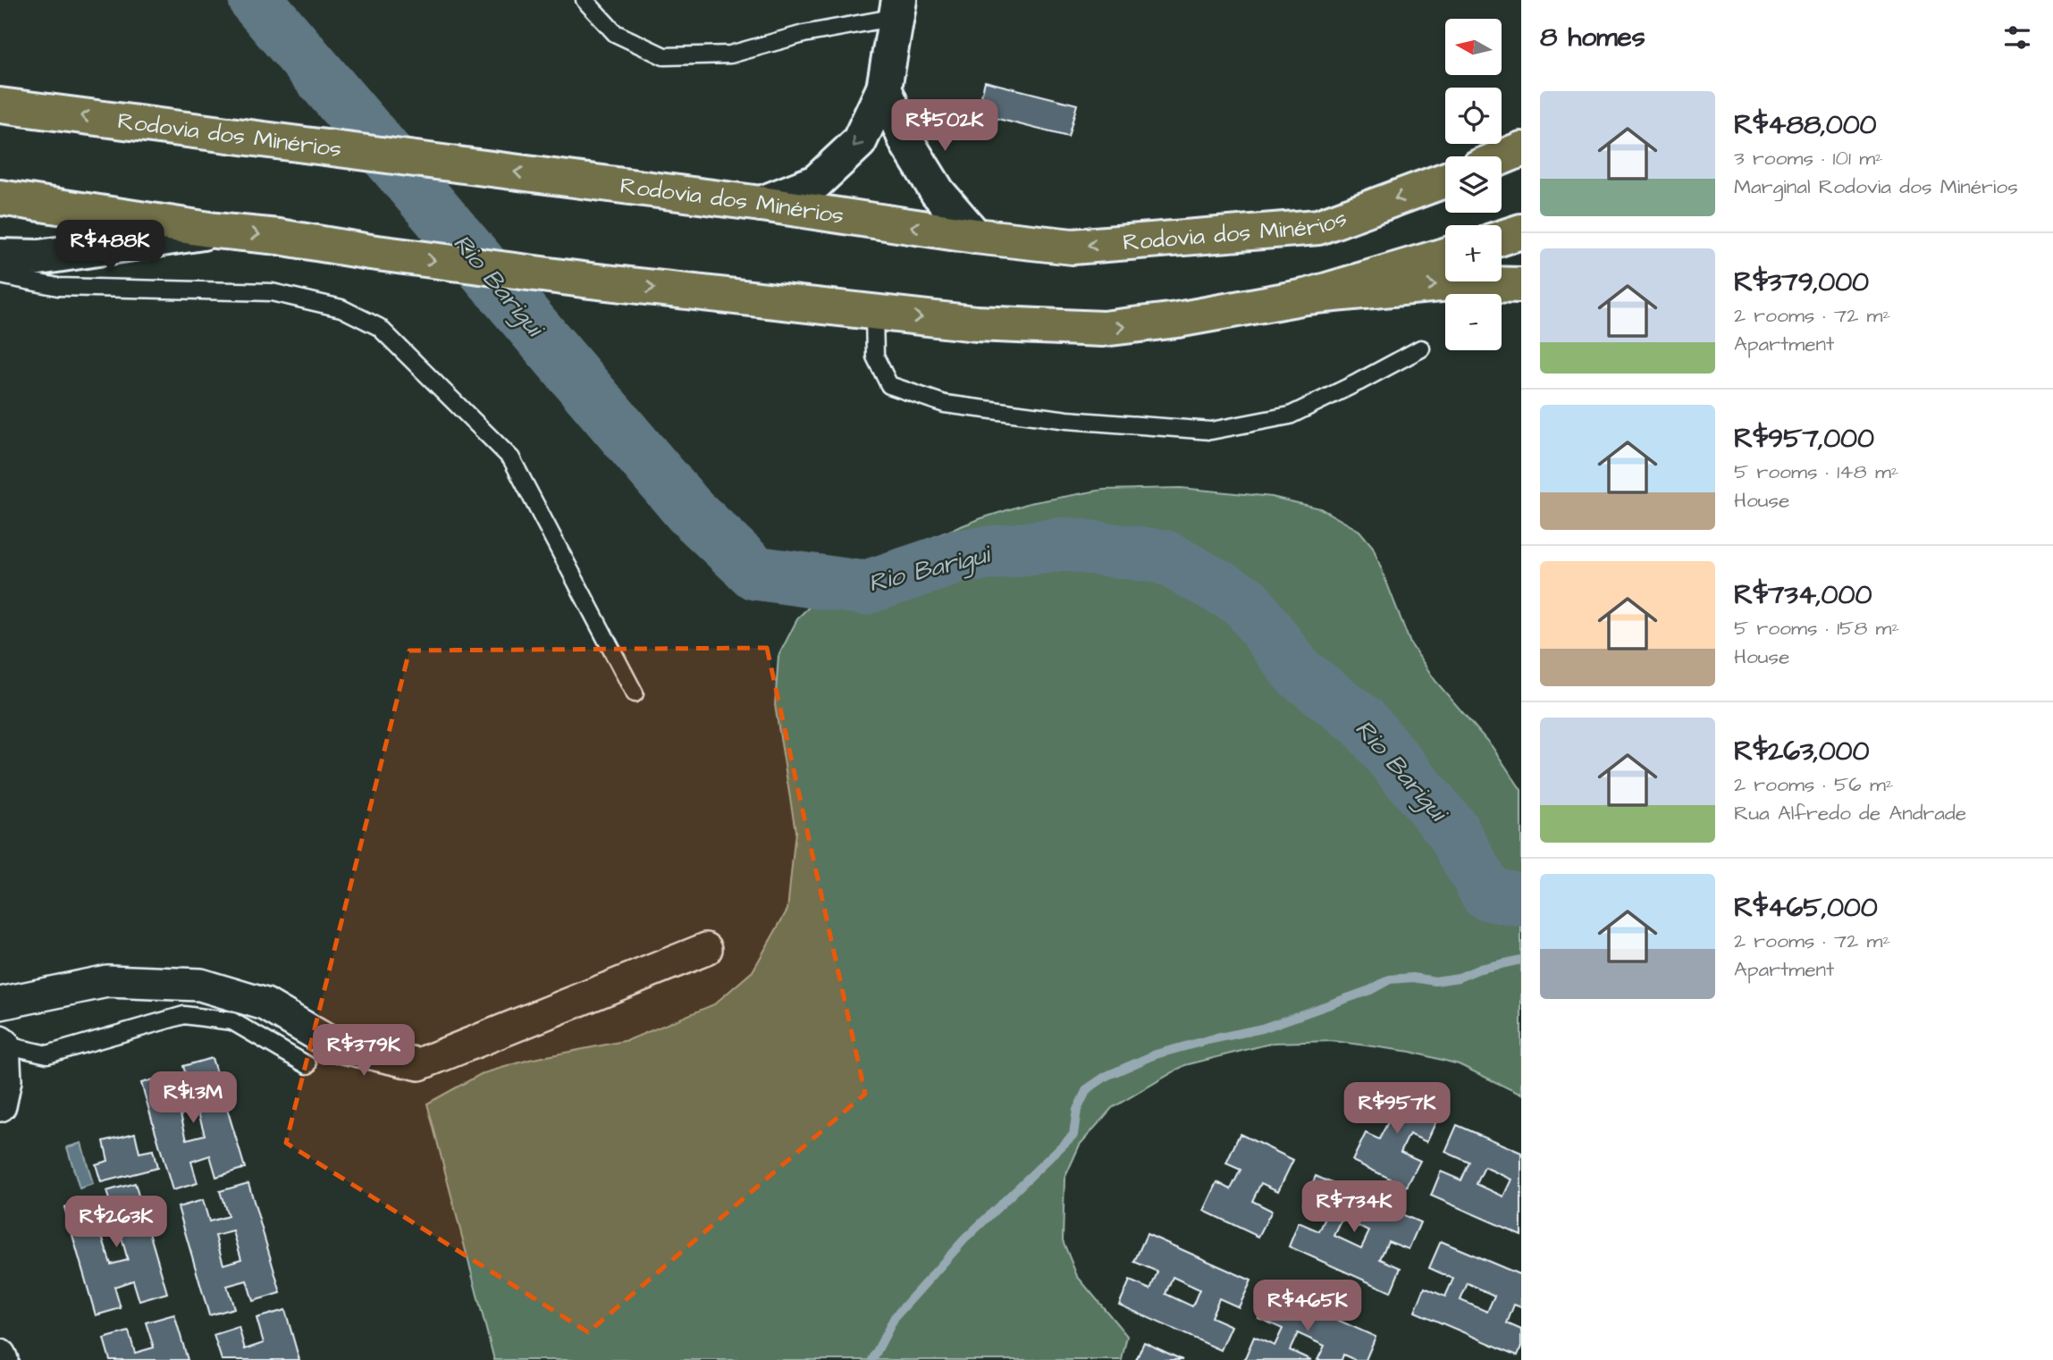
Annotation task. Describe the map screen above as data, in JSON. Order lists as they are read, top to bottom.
{
  "streets": {
    "main road": ["Rodovia dos Minérios"]
  },
  "water": ["Rio Barigui"],
  "north": "left",
  "page": {
    "heading": "8 homes",
    "map_buttons": ["+", "−"],
    "list": [
      {
        "name": "R$488,000",
        "note": "3 rooms · 101 m² · Marginal Rodovia dos Minérios"
      },
      {
        "name": "R$379,000",
        "note": "2 rooms · 72 m² · Apartment"
      },
      {
        "name": "R$957,000",
        "note": "5 rooms · 148 m² · House"
      },
      {
        "name": "R$734,000",
        "note": "5 rooms · 158 m² · House"
      },
      {
        "name": "R$263,000",
        "note": "2 rooms · 56 m² · Rua Alfredo de Andrade"
      },
      {
        "name": "R$465,000",
        "note": "2 rooms · 72 m² · Apartment"
      }
    ],
    "price": [
      "R$502K",
      "R$488K",
      "R$379K",
      "R$1.3M",
      "R$957K",
      "R$734K",
      "R$263K",
      "R$465K"
    ]
  }
}
